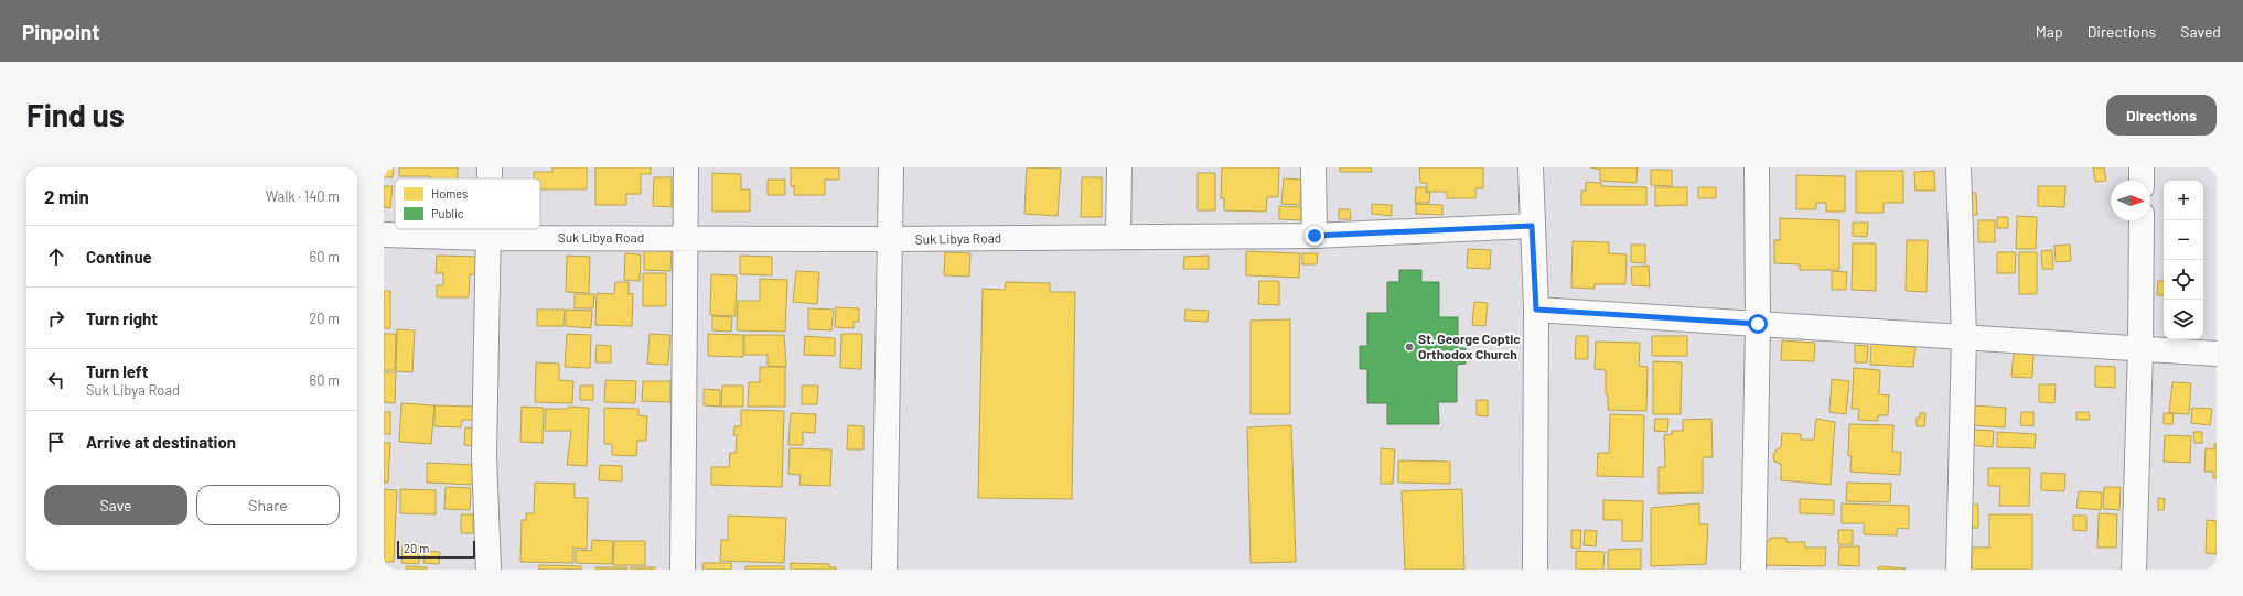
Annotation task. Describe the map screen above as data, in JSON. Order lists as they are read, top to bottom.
{
  "streets": {
    "street": ["Suk Libya Road"]
  },
  "places": ["St. George Coptic Orthodox Church"],
  "legend": ["Homes", "Public"],
  "scale_bar": "20 m",
  "north": "right",
  "page": {
    "header": "Pinpoint",
    "nav": ["Map", "Directions", "Saved"],
    "buttons": [
      "Directions",
      ["Save", "Share"]
    ],
    "title": "Find us",
    "heading": ["2 min", "Walk · 140 m"],
    "map_buttons": ["+", "−"],
    "list": [
      ["Continue", "60 m"],
      ["Turn right", "20 m"],
      ["Turn left", "Suk Libya Road", "60 m"],
      "Arrive at destination"
    ],
    "scale": "20 m"
  }
}
